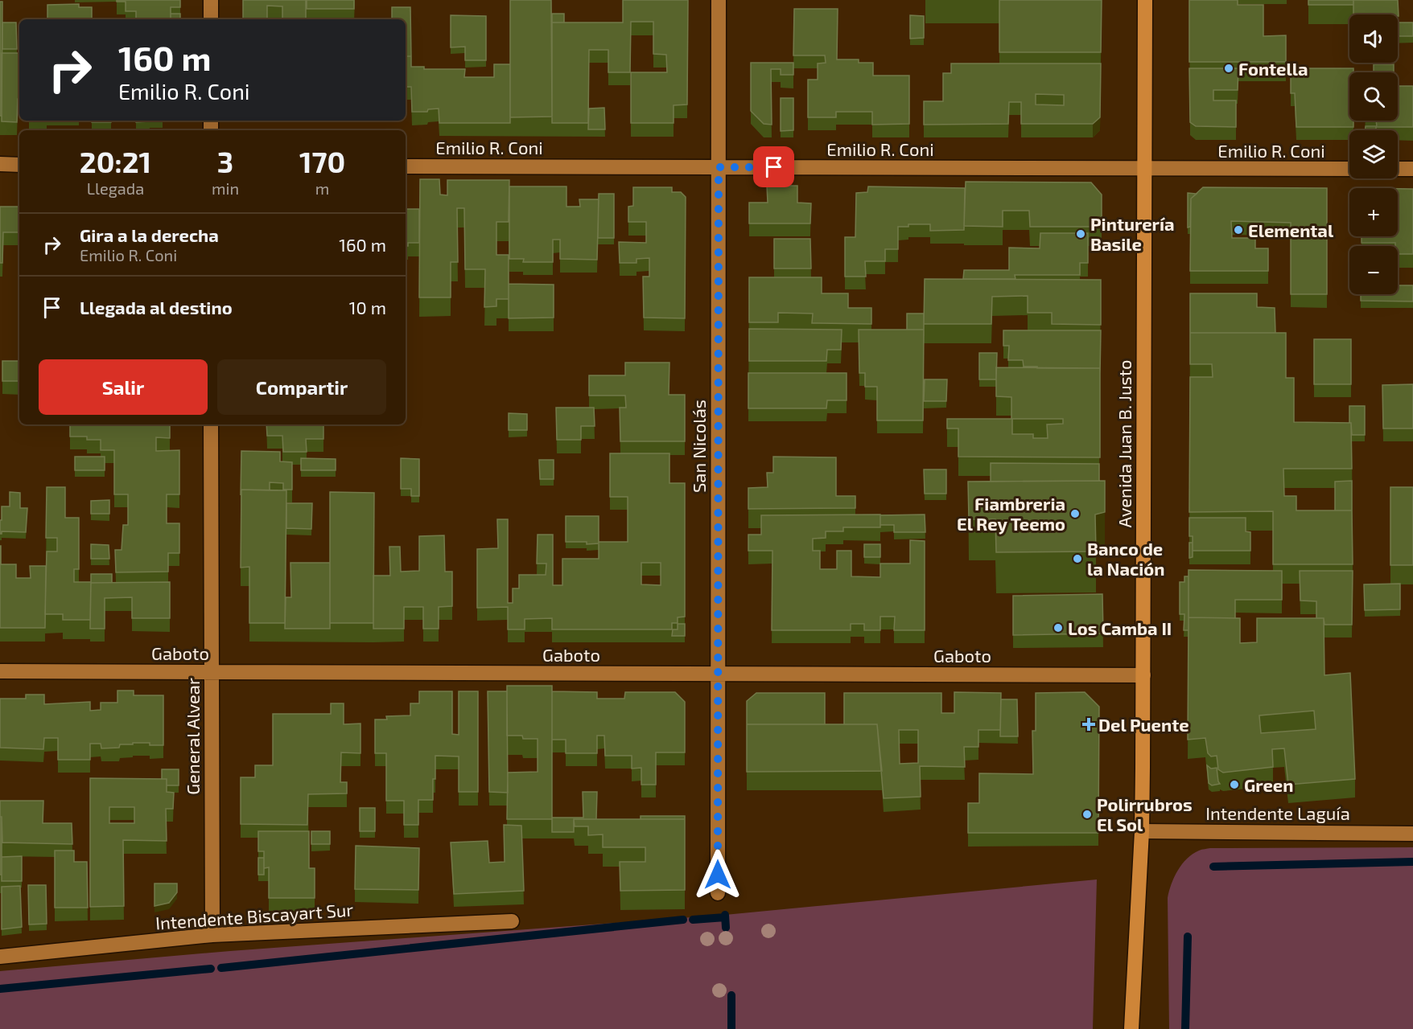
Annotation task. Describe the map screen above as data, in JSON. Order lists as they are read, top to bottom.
{
  "streets": {
    "main road": ["Avenida Juan B. Justo"],
    "street": [
      "Emilio R. Coni",
      "San Nicolás",
      "Gaboto",
      "General Alvear",
      "Intendente Laguía",
      "Intendente Biscayart Sur"
    ]
  },
  "crossings": [
    ["Emilio R. Coni", "Avenida Juan B. Justo"],
    ["Emilio R. Coni", "San Nicolás"],
    ["Avenida Juan B. Justo", "Gaboto"],
    ["Avenida Juan B. Justo", "Intendente Laguía"],
    ["San Nicolás", "Gaboto"],
    ["Gaboto", "General Alvear"],
    ["General Alvear", "Intendente Biscayart Sur"]
  ],
  "places": {
    "other": [
      "Fontella",
      "Elemental",
      "Pinturería Basile",
      "Fiambreria El Rey Teemo",
      "Banco de la Nación",
      "Los Camba II",
      "Green",
      "Polirrubros El Sol"
    ],
    "health": ["Del Puente"]
  },
  "page": {
    "map_buttons": ["+", "−"],
    "turn": ["160 m", "Emilio R. Coni"],
    "eta": [
      "20:21",
      "Llegada",
      "3",
      "min",
      "170",
      "m"
    ],
    "list": [
      {
        "name": "Gira a la derecha",
        "note": "Emilio R. Coni",
        "value": "160 m"
      },
      {
        "name": "Llegada al destino",
        "value": "10 m"
      }
    ],
    "buttons": ["Salir", "Compartir"]
  }
}
